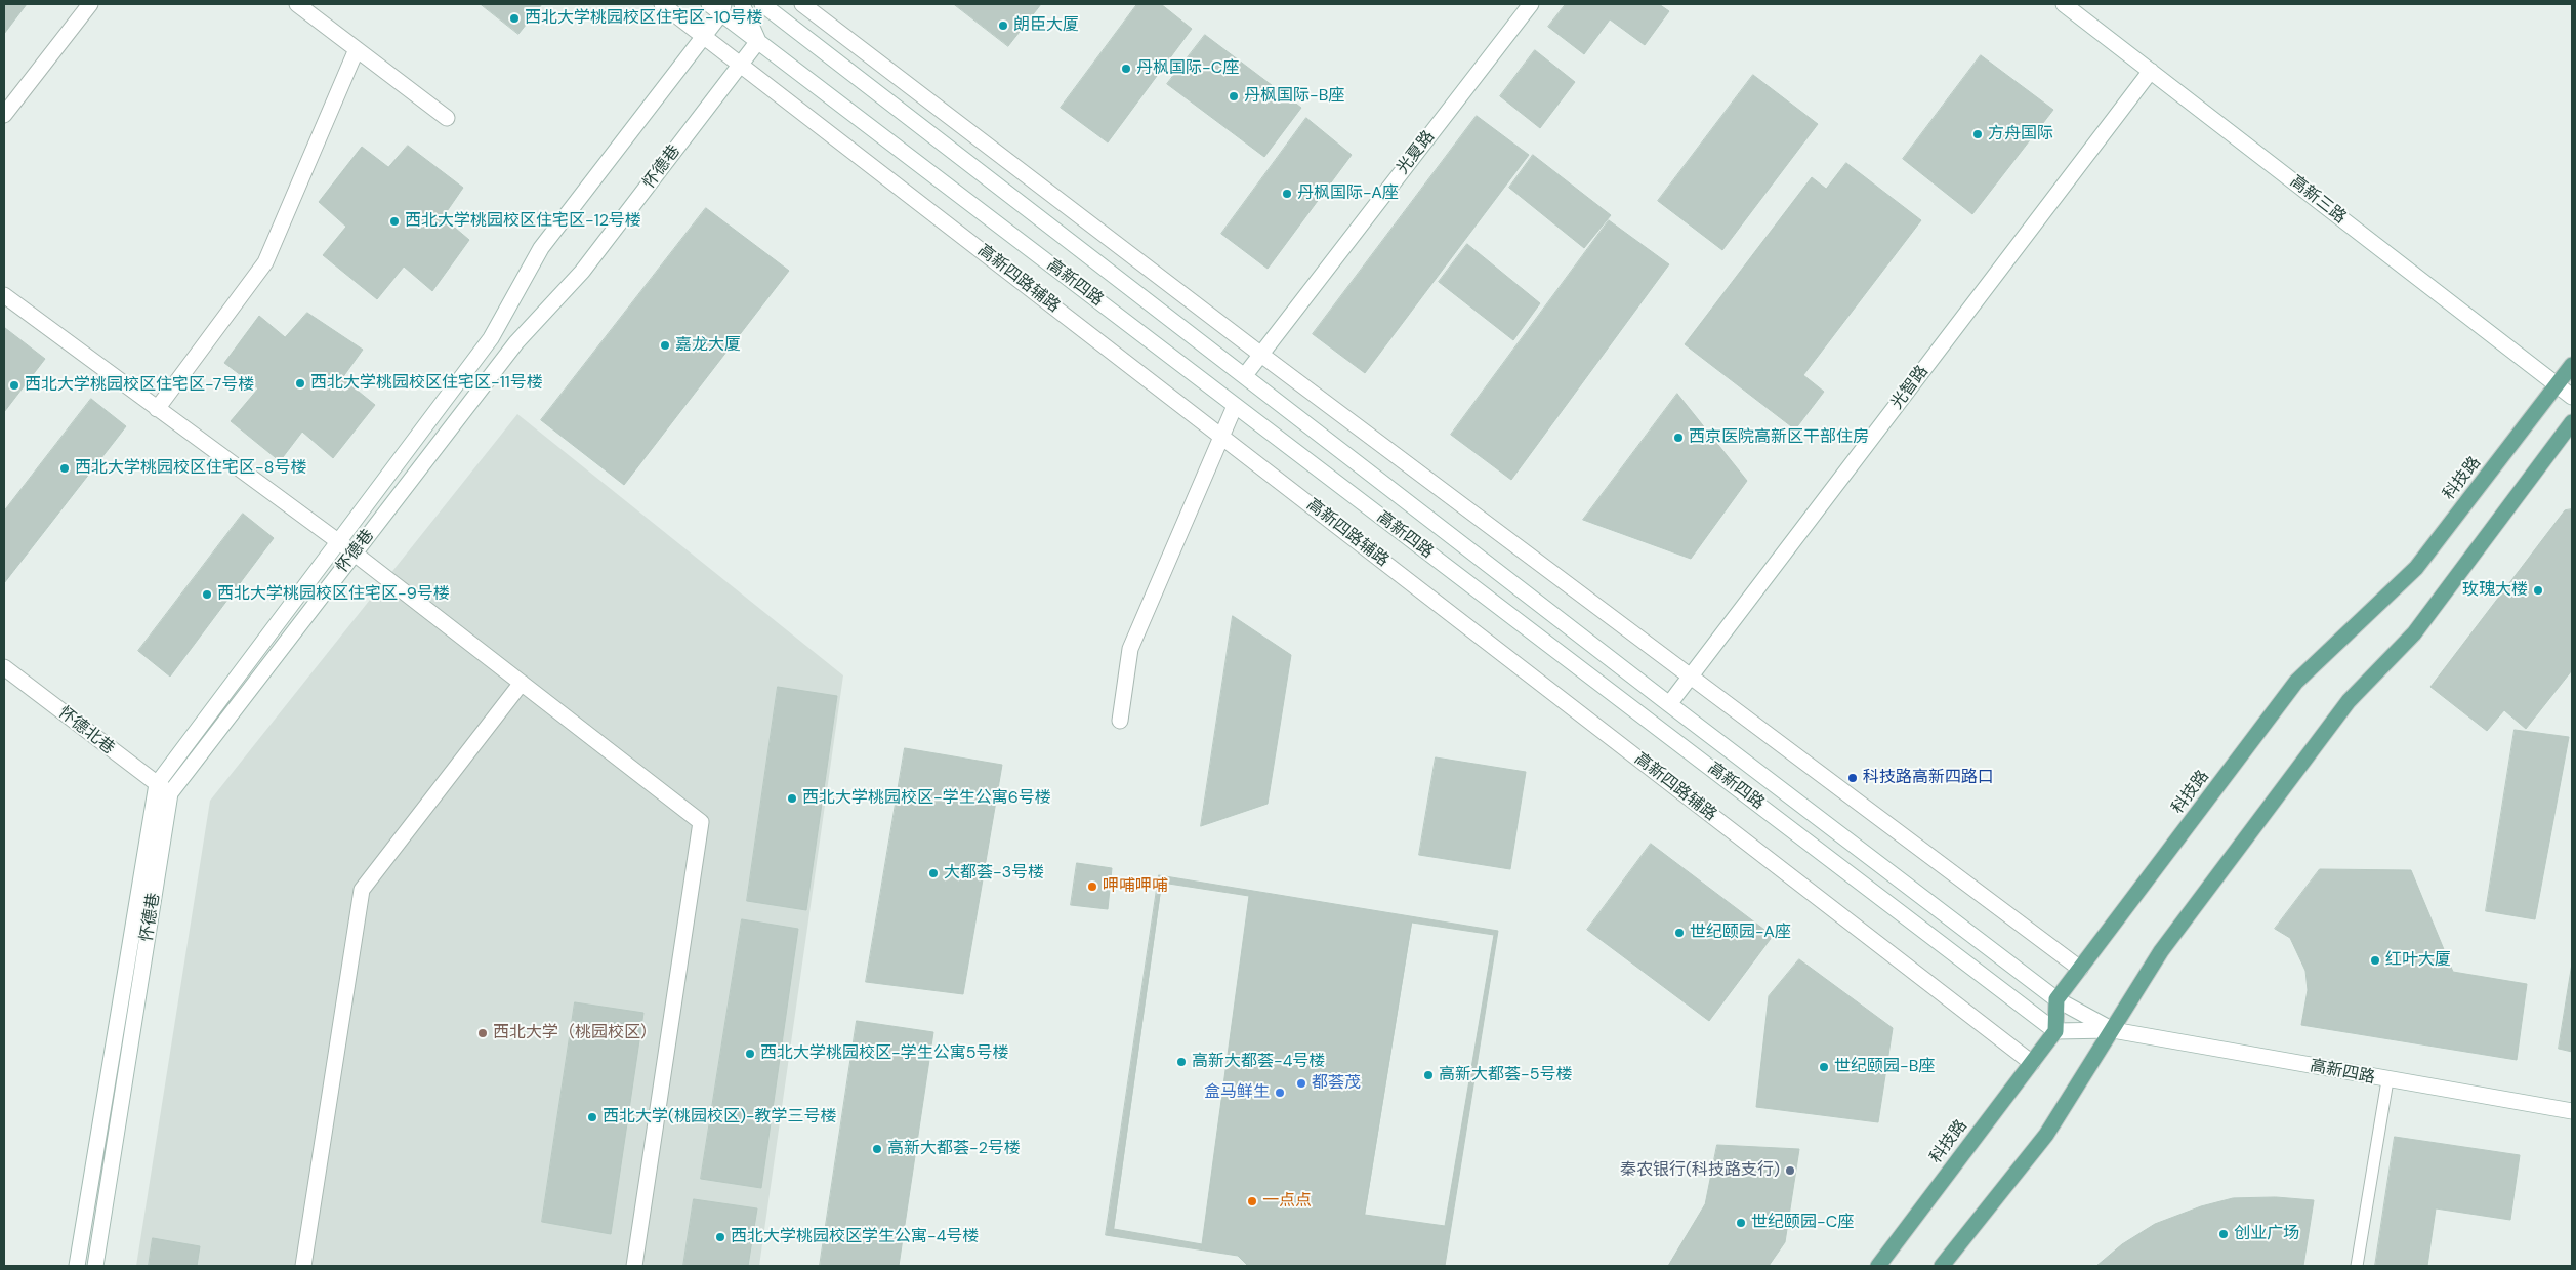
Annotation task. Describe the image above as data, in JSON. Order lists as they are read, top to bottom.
{
  "streets": {
    "main road": ["科技路"],
    "street": [
      "光夏路",
      "怀德巷",
      "高新三路",
      "高新四路辅路",
      "高新四路",
      "光智路",
      "怀德北巷"
    ]
  },
  "crossings": [
    ["光夏路", "高新四路"],
    ["怀德巷", "高新四路辅路"],
    ["怀德巷", "高新四路"],
    ["怀德巷", "怀德北巷"],
    ["高新三路", "光智路"],
    ["高新三路", "科技路"],
    ["高新四路辅路", "科技路"],
    ["高新四路", "光智路"],
    ["高新四路", "科技路"]
  ],
  "places": [
    "西北大学桃园校区住宅区-10号楼",
    "朗臣大厦",
    "丹枫国际-C座",
    "丹枫国际-B座",
    "方舟国际",
    "丹枫国际-A座",
    "西北大学桃园校区住宅区-12号楼",
    "嘉龙大厦",
    "西北大学桃园校区住宅区-11号楼",
    "西北大学桃园校区住宅区-7号楼",
    "西京医院高新区干部住房",
    "西北大学桃园校区住宅区-8号楼",
    "玫瑰大楼",
    "西北大学桃园校区住宅区-9号楼",
    "科技路高新四路口",
    "西北大学桃园校区-学生公寓6号楼",
    "大都荟-3号楼",
    "呷哺呷哺",
    "世纪颐园-A座",
    "红叶大厦",
    "西北大学（桃园校区）",
    "西北大学桃园校区-学生公寓5号楼",
    "高新大都荟-4号楼",
    "世纪颐园-B座",
    "高新大都荟-5号楼",
    "都荟茂",
    "盒马鲜生",
    "西北大学(桃园校区)-教学三号楼",
    "高新大都荟-2号楼",
    "秦农银行(科技路支行)",
    "一点点",
    "世纪颐园-C座",
    "创业广场",
    "西北大学桃园校区学生公寓-4号楼"
  ]
}
